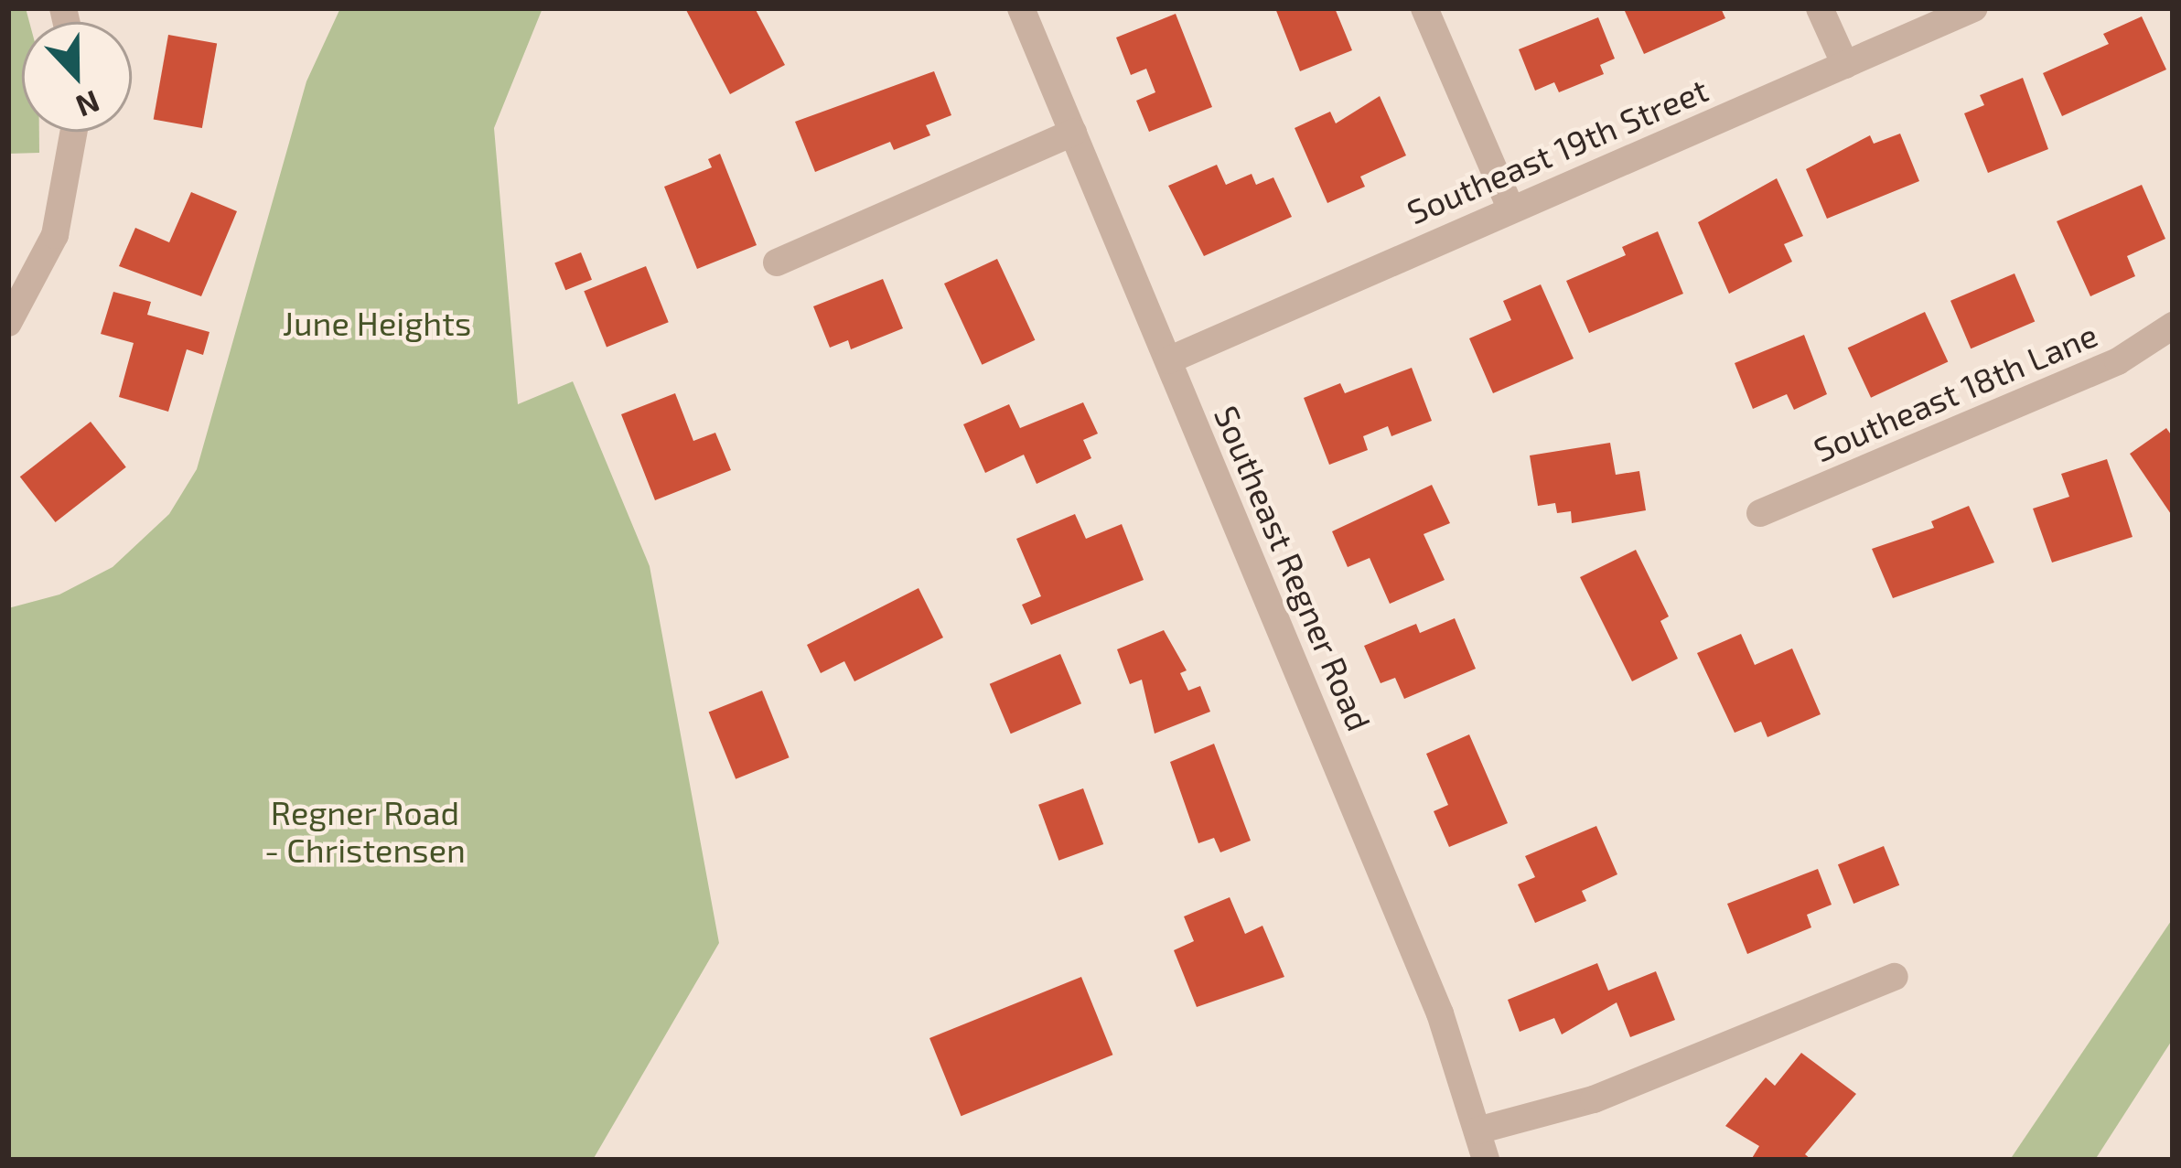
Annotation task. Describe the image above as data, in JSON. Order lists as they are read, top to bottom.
{
  "streets": {
    "street": ["Southeast 19th Street", "Southeast 18th Lane", "Southeast Regner Road"]
  },
  "crossings": [
    ["Southeast 19th Street", "Southeast Regner Road"]
  ],
  "parks": ["June Heights", "Regner Road - Christensen"],
  "north": "bottom"
}
